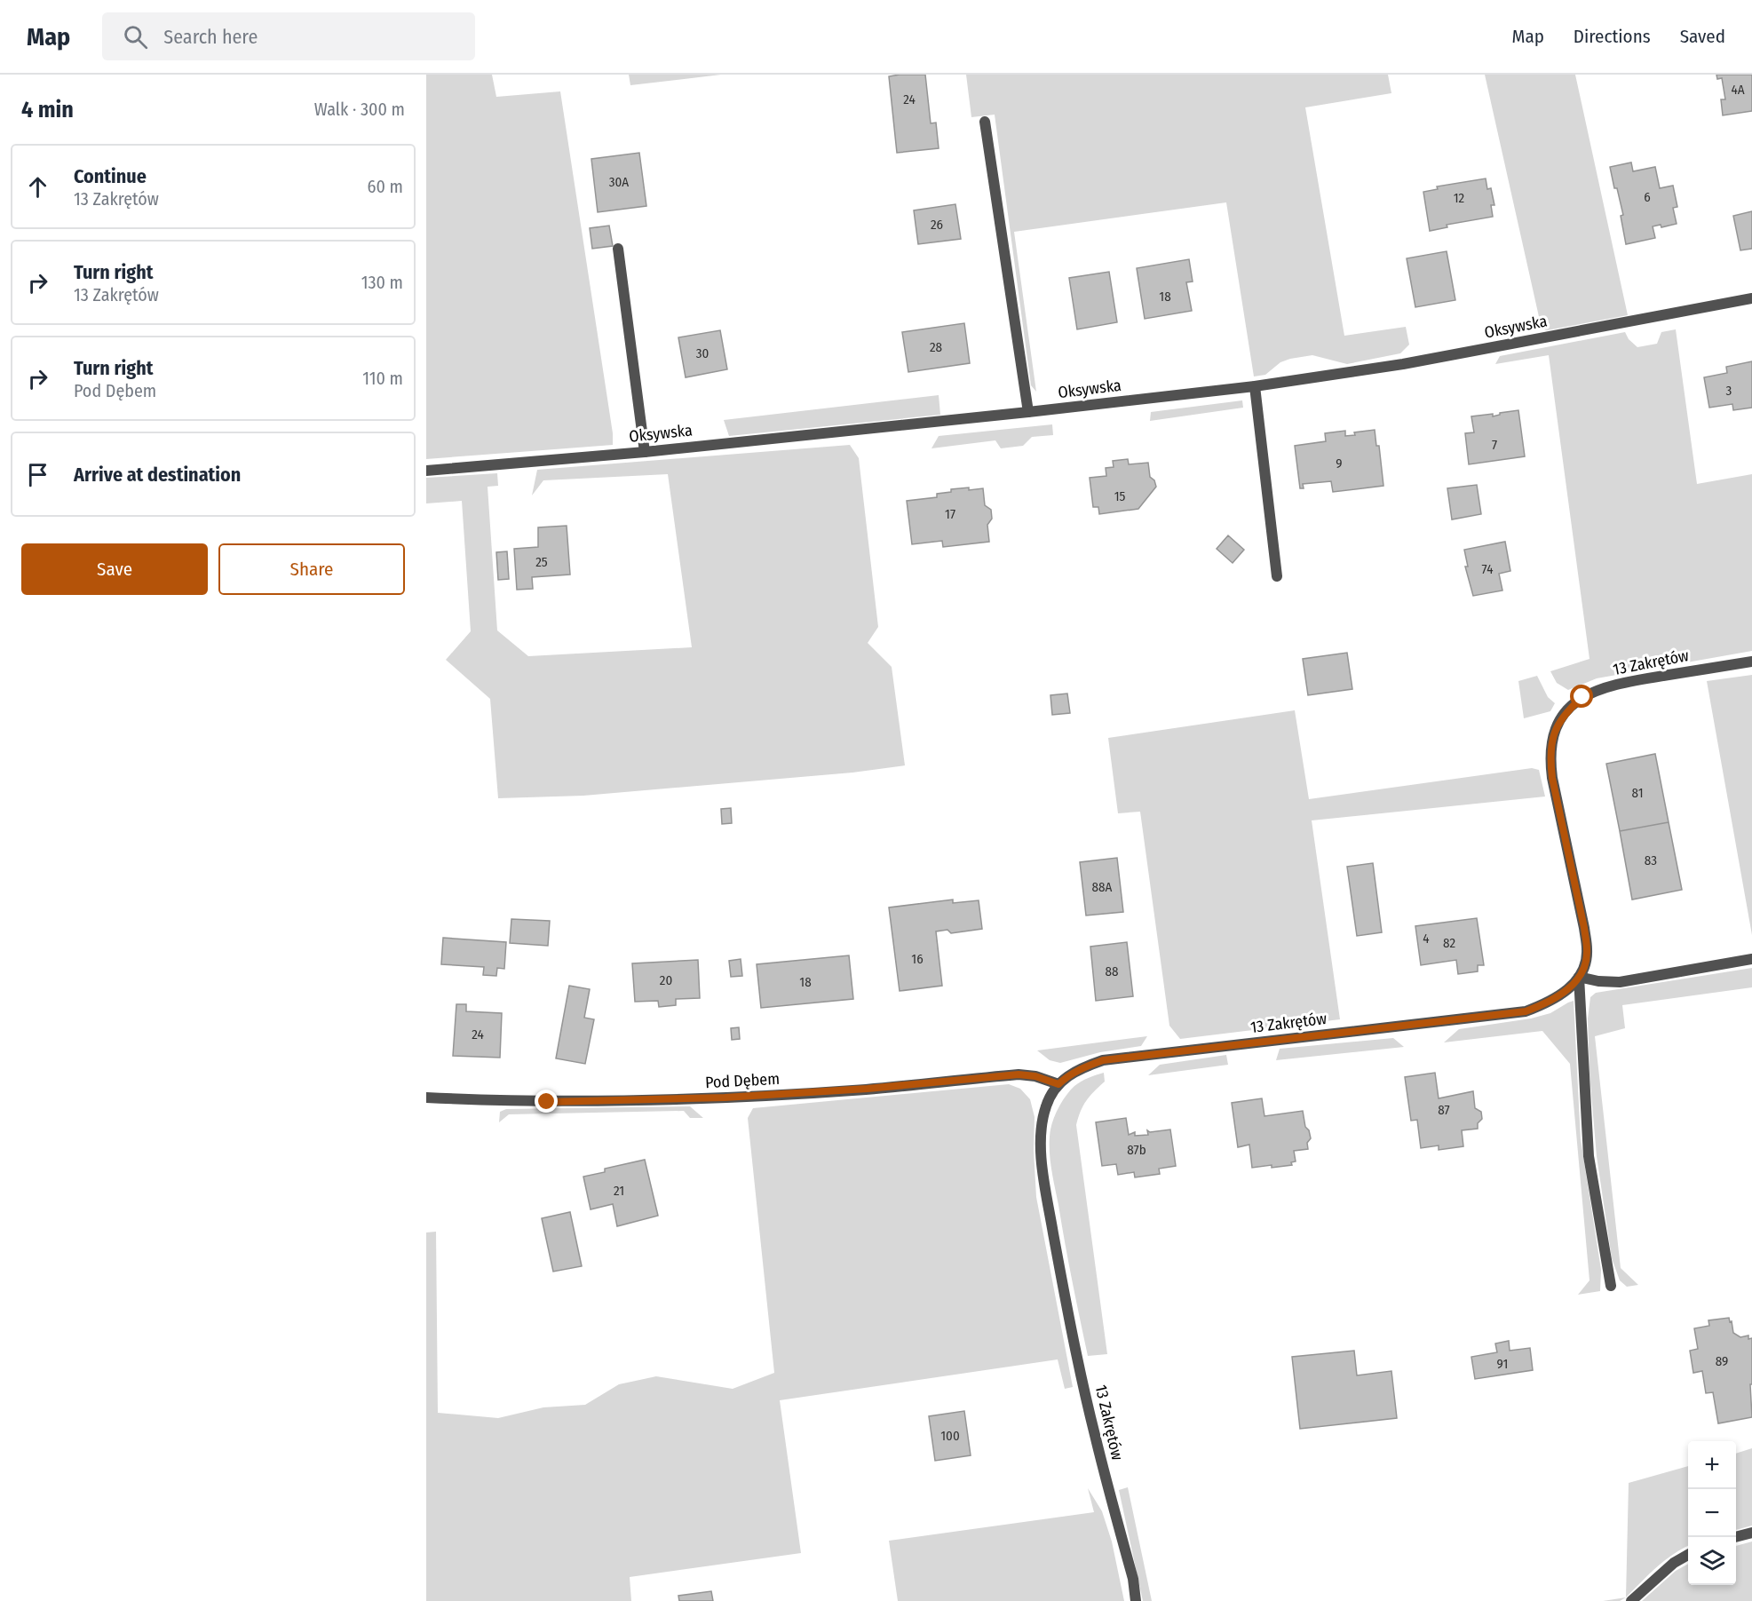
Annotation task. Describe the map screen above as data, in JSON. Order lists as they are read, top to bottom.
{
  "streets": {
    "street": ["Oksywska", "13 Zakrętów", "Pod Dębem"]
  },
  "crossings": [
    ["13 Zakrętów", "Pod Dębem"]
  ],
  "house_numbers": [
    "4A",
    "24",
    "30A",
    "6",
    "12",
    "26",
    "18",
    "28",
    "30",
    "3",
    "7",
    "9",
    "15",
    "17",
    "25",
    "74",
    "81",
    "83",
    "88A",
    "4",
    "82",
    "16",
    "88",
    "20",
    "18",
    "24",
    "87",
    "87b",
    "21",
    "89",
    "91",
    "100"
  ],
  "page": {
    "header": "Map",
    "search": "Search here",
    "nav": ["Map", "Directions", "Saved"],
    "heading": ["4 min", "Walk · 300 m"],
    "list": [
      ["Continue", "13 Zakrętów", "60 m"],
      ["Turn right", "13 Zakrętów", "130 m"],
      ["Turn right", "Pod Dębem", "110 m"],
      "Arrive at destination"
    ],
    "buttons": ["Save", "Share"],
    "map_buttons": ["+", "−"]
  }
}
